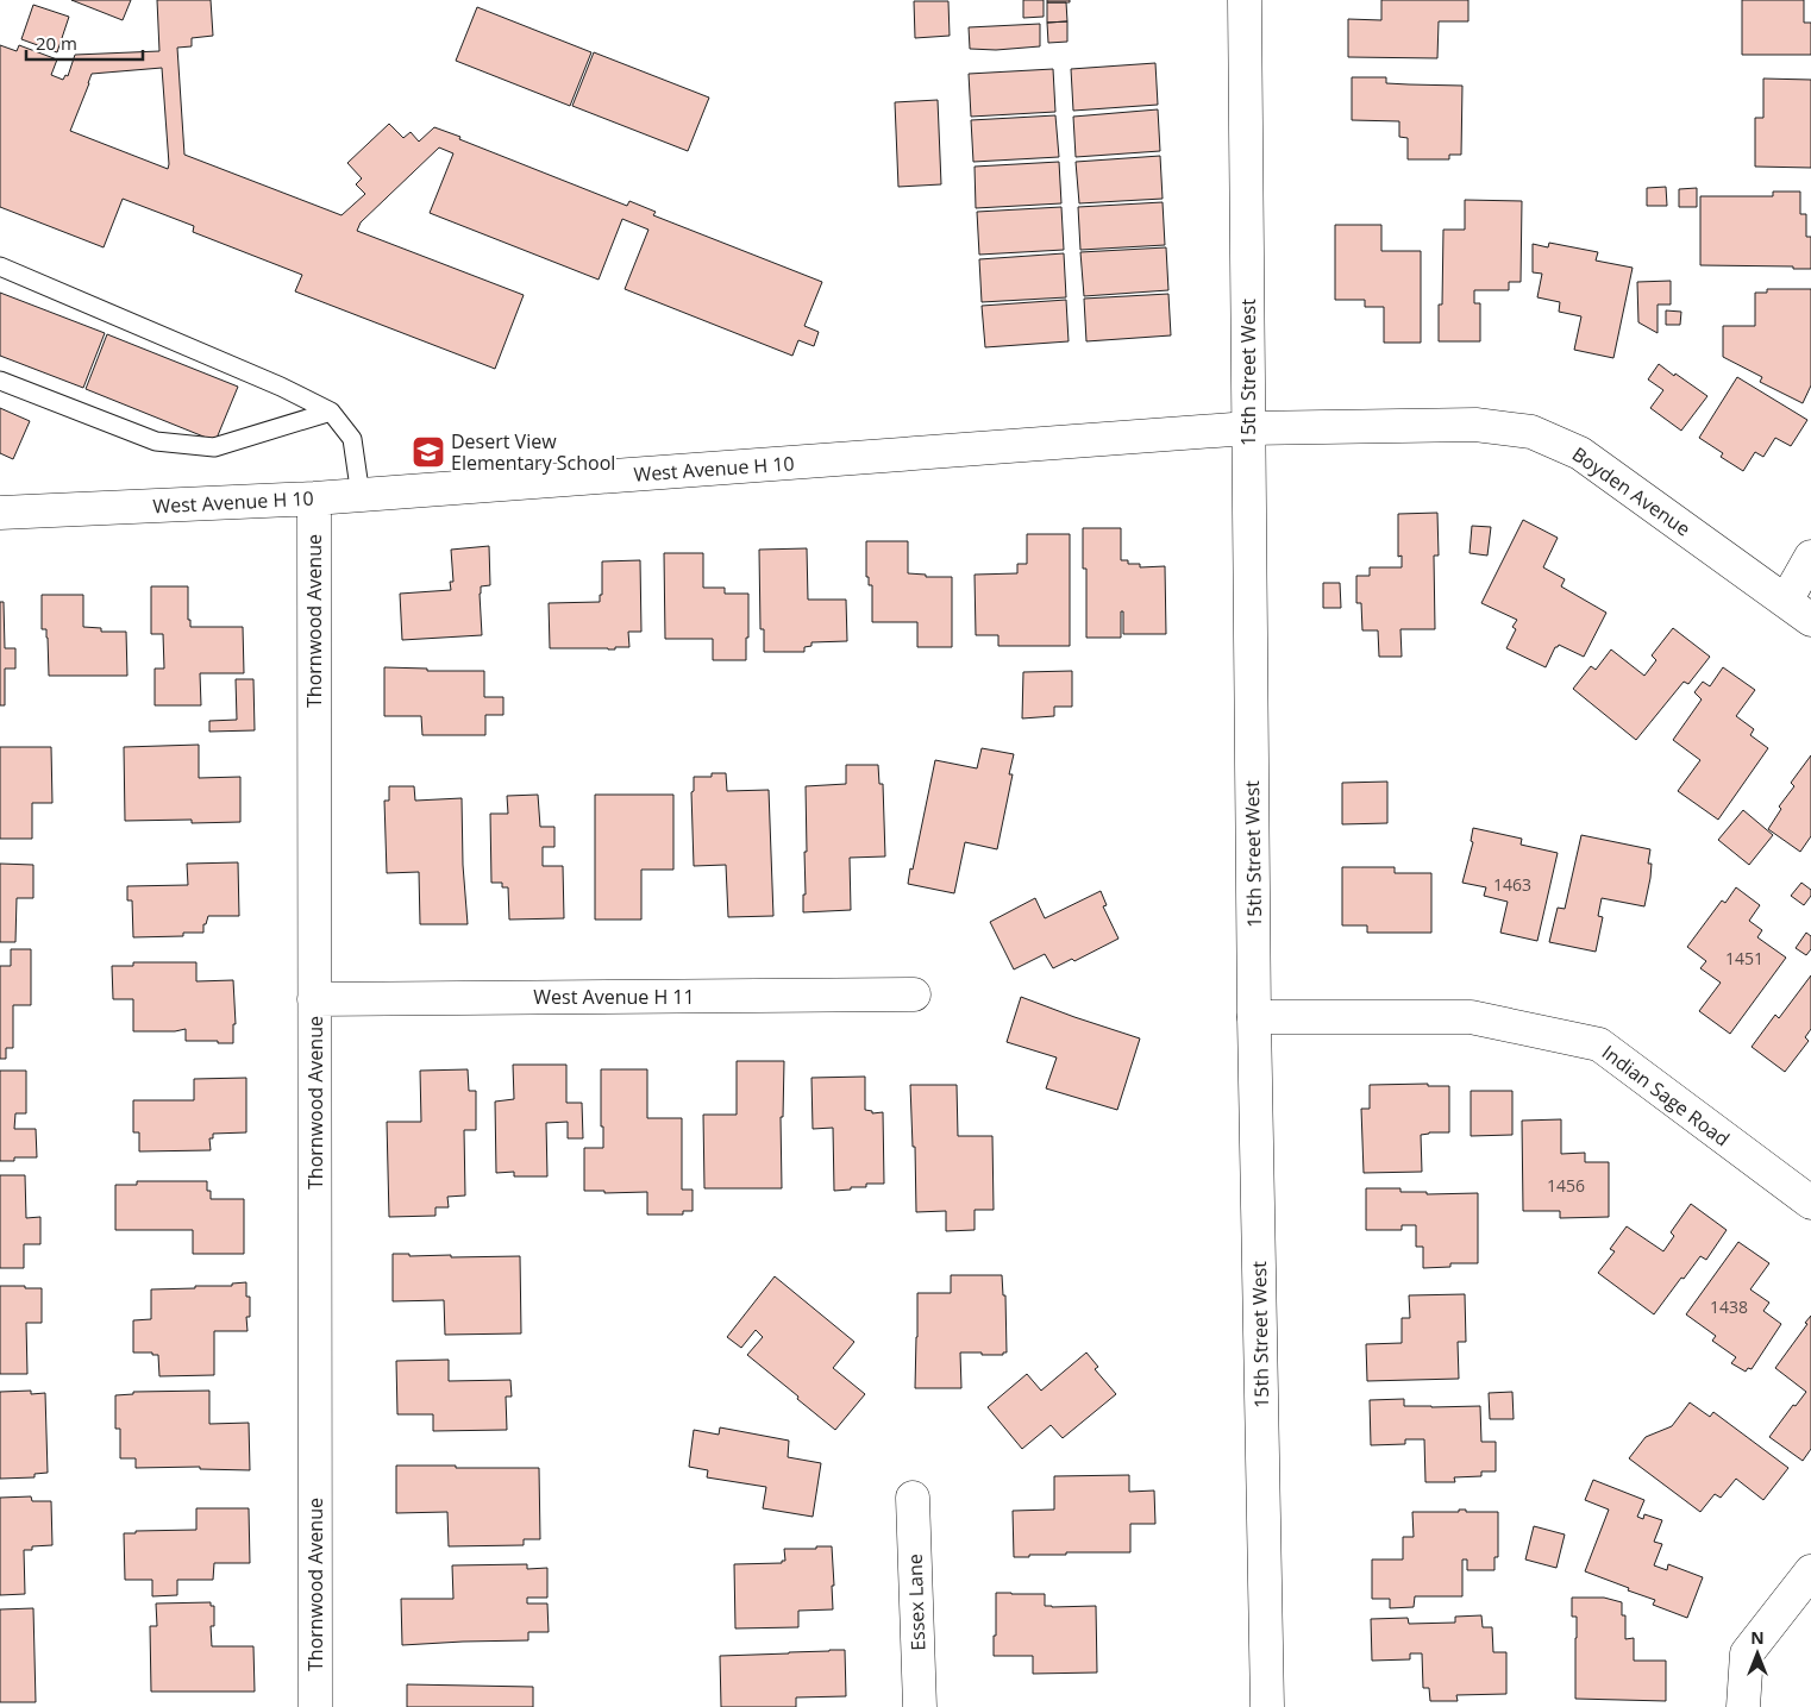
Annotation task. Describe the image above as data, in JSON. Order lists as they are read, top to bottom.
{
  "streets": {
    "street": [
      "15th Street West",
      "West Avenue H 10",
      "Boyden Avenue",
      "Thornwood Avenue",
      "West Avenue H 11",
      "Indian Sage Road",
      "Essex Lane"
    ]
  },
  "crossings": [
    ["15th Street West", "West Avenue H 10"],
    ["15th Street West", "Boyden Avenue"],
    ["15th Street West", "Indian Sage Road"],
    ["West Avenue H 10", "Boyden Avenue"],
    ["West Avenue H 10", "Thornwood Avenue"],
    ["Thornwood Avenue", "West Avenue H 11"]
  ],
  "places": {
    "school or university": ["Desert View Elementary School"]
  },
  "house_numbers": [
    "1463",
    "1451",
    "1456",
    "1438"
  ],
  "scale_bar": "20 m",
  "north": "top"
}
